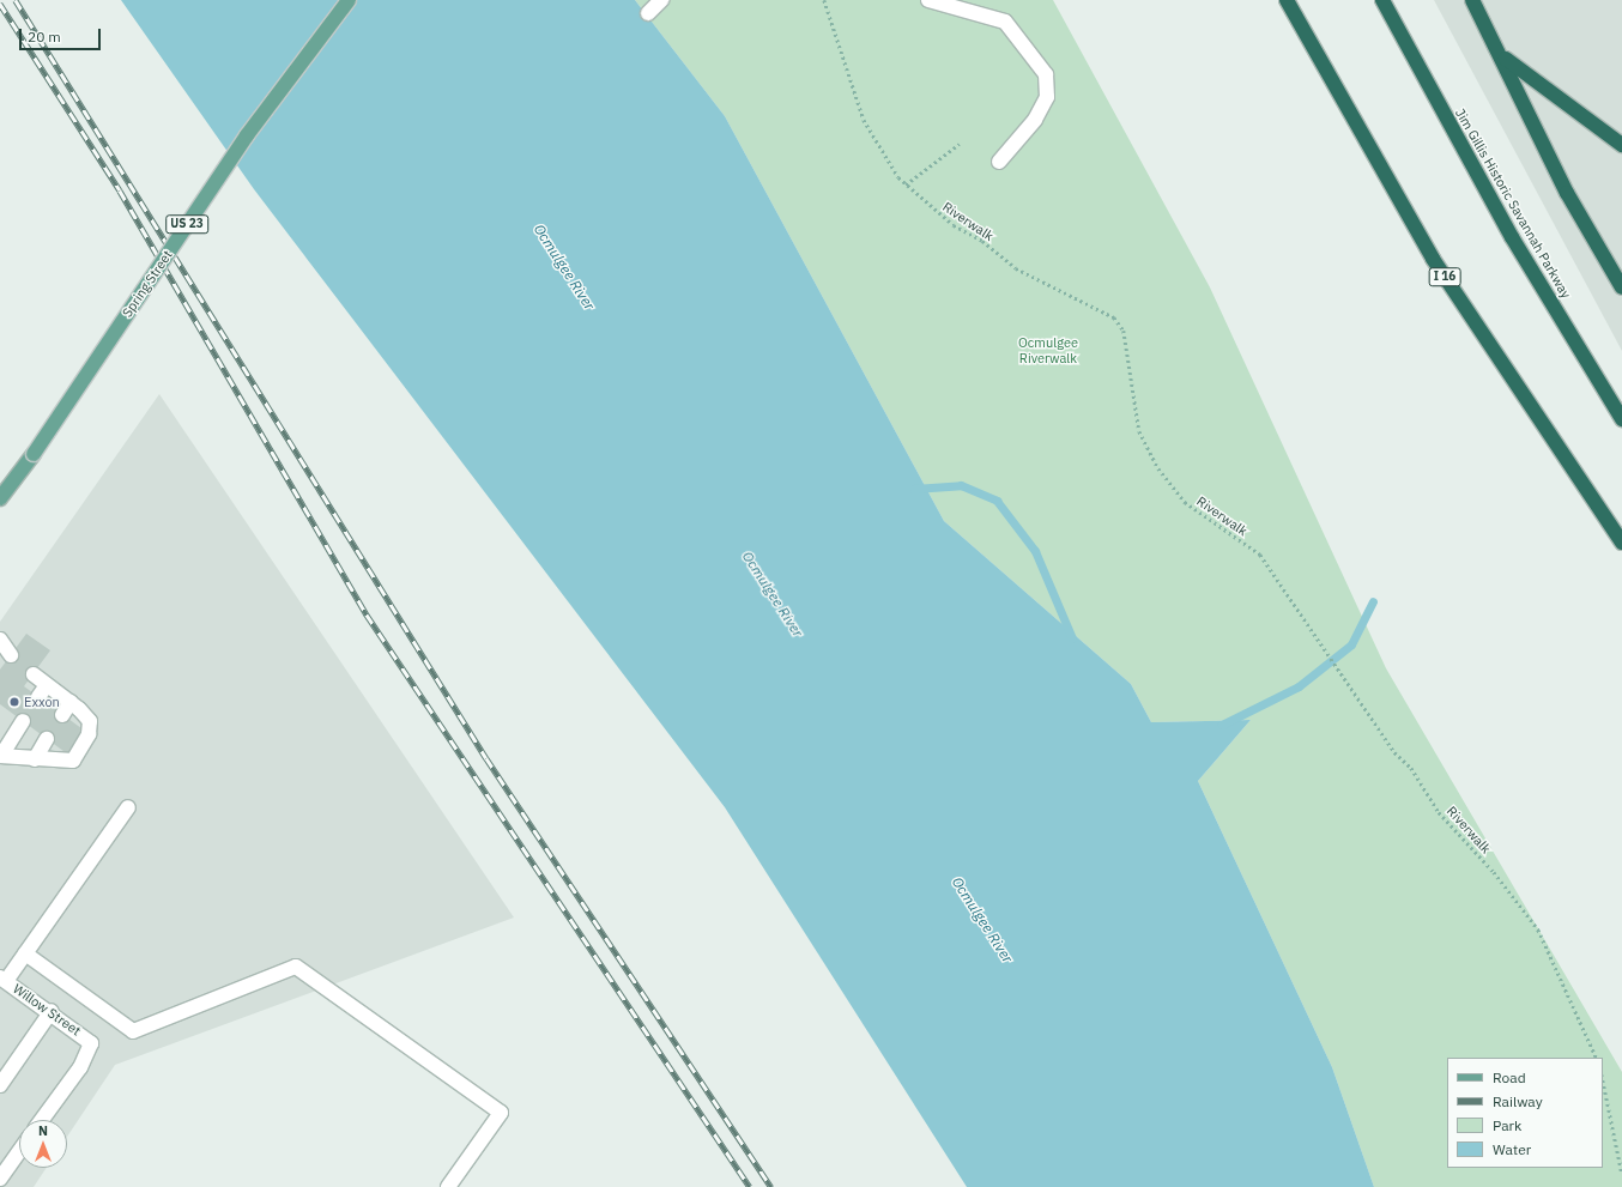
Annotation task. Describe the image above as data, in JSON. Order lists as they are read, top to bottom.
{
  "streets": {
    "highway": ["Jim Gillis Historic Savannah Parkway", "I 16"],
    "main road": ["US 23", "Spring Street"],
    "street": ["Willow Street"],
    "path": ["Riverwalk"]
  },
  "water": ["Ocmulgee River"],
  "parks": ["Ocmulgee Riverwalk"],
  "places": ["Exxon"],
  "legend": [
    "Road",
    "Railway",
    "Park",
    "Water"
  ],
  "scale_bar": "20 m",
  "north": "top"
}
